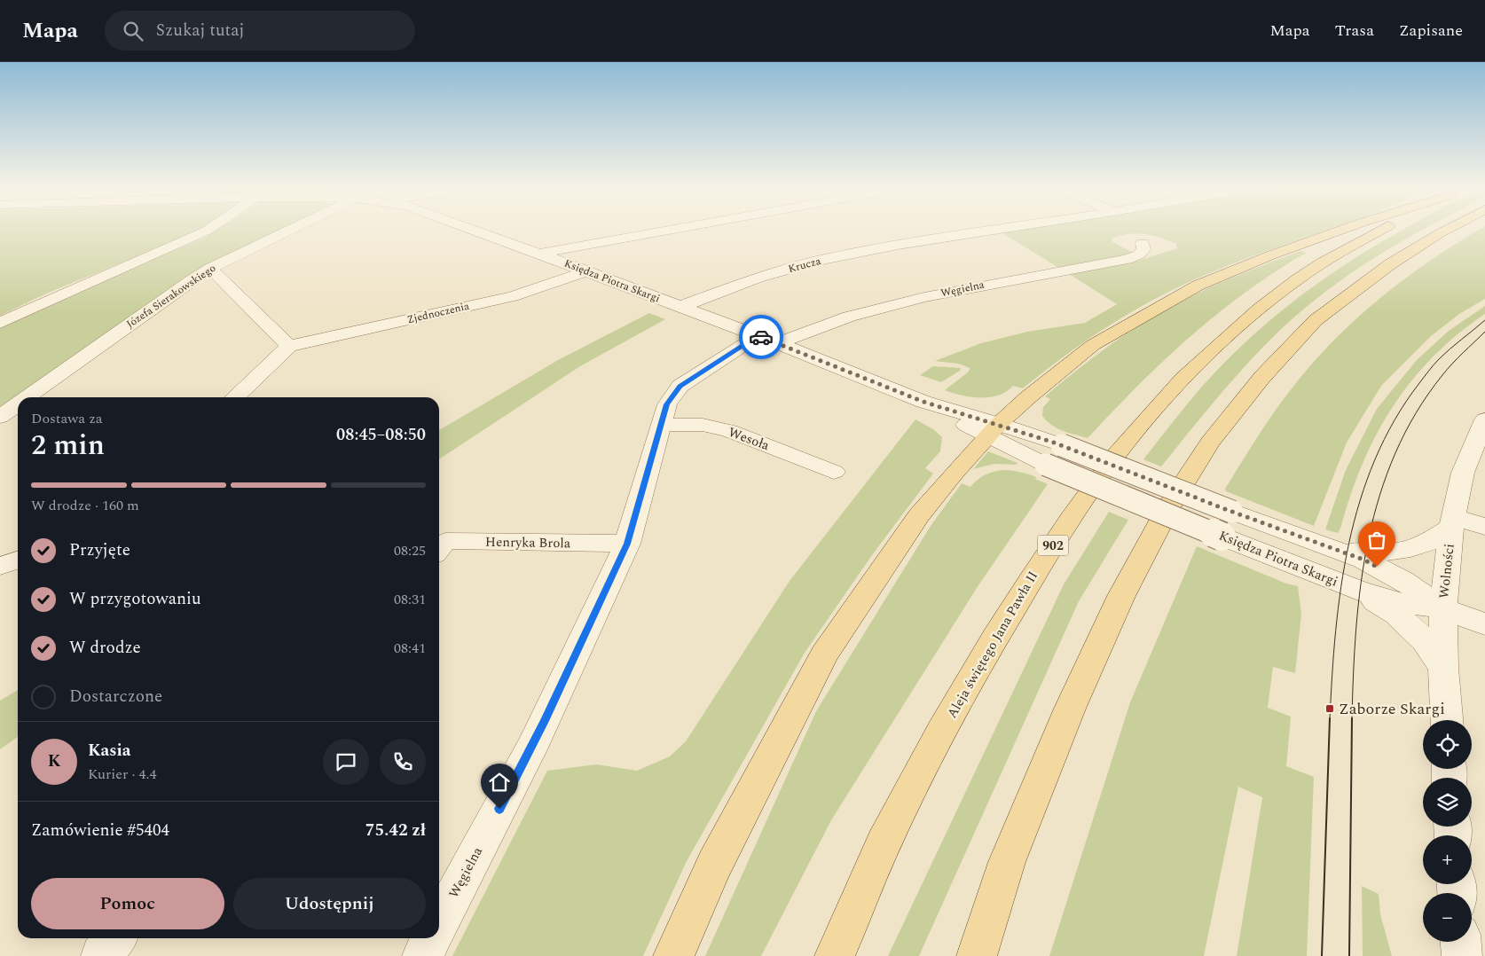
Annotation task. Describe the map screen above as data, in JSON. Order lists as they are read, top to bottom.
{
  "streets": {
    "main road": ["902", "Aleja świętego Jana Pawła II"],
    "street": [
      "Krucza",
      "Księdza Piotra Skargi",
      "Węgielna",
      "Józefa Sierakowskiego",
      "Zjednoczenia",
      "Wesoła",
      "Henryka Brola",
      "Wolności"
    ]
  },
  "crossings": [
    ["Krucza", "Księdza Piotra Skargi"],
    ["Księdza Piotra Skargi", "Węgielna"],
    ["Księdza Piotra Skargi", "Zjednoczenia"],
    ["Księdza Piotra Skargi", "Wolności"],
    ["Węgielna", "Wesoła"],
    ["Węgielna", "Henryka Brola"]
  ],
  "places": {
    "transit": ["Zaborze Skargi"]
  },
  "page": {
    "header": "Mapa",
    "search": "Szukaj tutaj",
    "nav": ["Mapa", "Trasa", "Zapisane"],
    "heading": ["2 min", "Dostawa za", "08:45–08:50"],
    "panel": [
      "Kasia",
      "Kurier · 4.4",
      "Zamówienie #5404",
      "75.42 zł"
    ],
    "bar": "W drodze · 160 m",
    "list": [
      ["Przyjęte", "08:25"],
      ["W przygotowaniu", "08:31"],
      ["W drodze", "08:41"],
      "Dostarczone"
    ],
    "map_buttons": ["+", "−"],
    "round": "K",
    "buttons": ["Pomoc", "Udostępnij"]
  }
}
